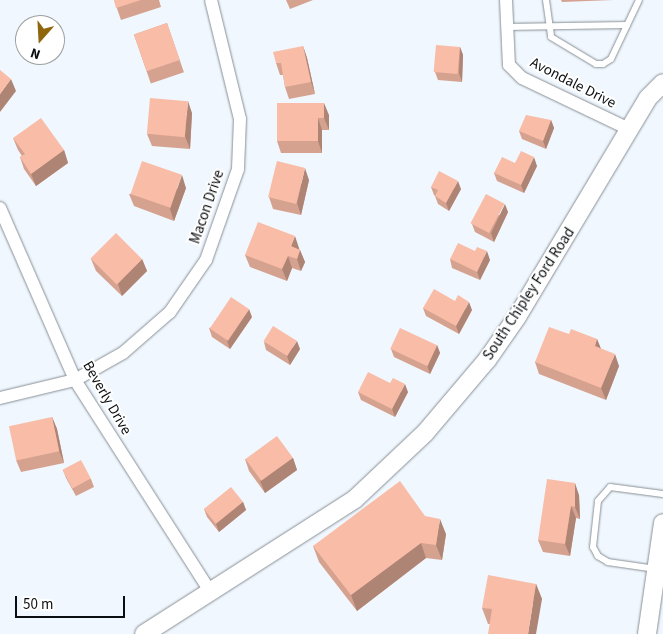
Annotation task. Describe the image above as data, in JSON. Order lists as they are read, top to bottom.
{
  "streets": {
    "street": [
      "Avondale Drive",
      "Macon Drive",
      "South Chipley Ford Road",
      "Beverly Drive"
    ]
  },
  "crossings": [
    ["Avondale Drive", "South Chipley Ford Road"],
    ["Macon Drive", "Beverly Drive"],
    ["South Chipley Ford Road", "Beverly Drive"]
  ],
  "scale_bar": "50 m",
  "north": "bottom"
}
